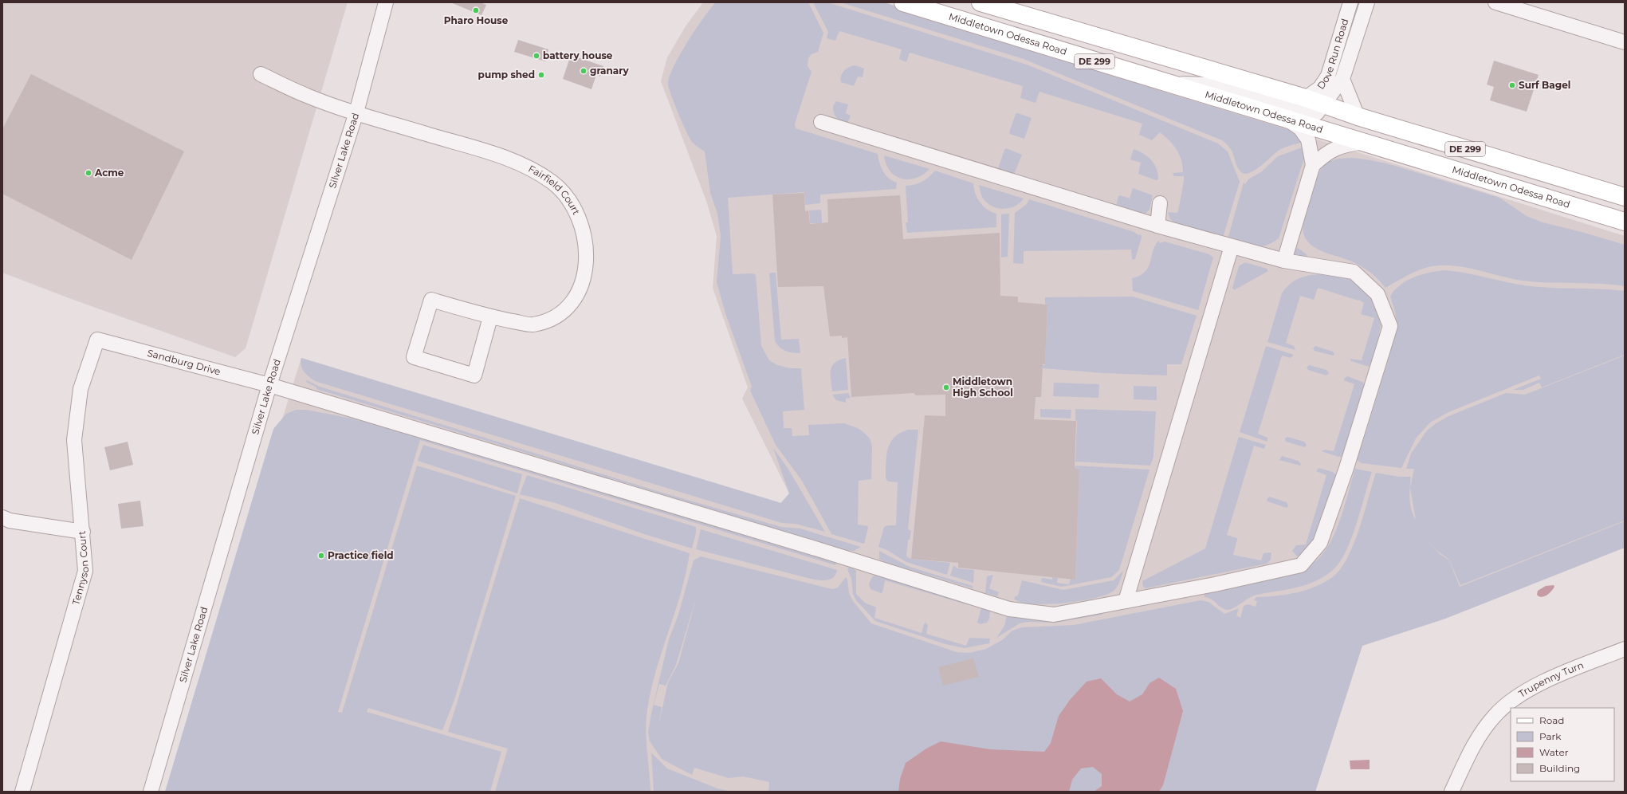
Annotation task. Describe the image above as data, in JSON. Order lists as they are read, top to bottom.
{
  "streets": {
    "main road": ["Middletown Odessa Road", "DE 299"],
    "street": [
      "Dove Run Road",
      "Silver Lake Road",
      "Fairfield Court",
      "Sandburg Drive",
      "Tennyson Court",
      "Trupenny Turn"
    ]
  },
  "crossings": [
    ["Middletown Odessa Road", "Dove Run Road"],
    ["Dove Run Road", "DE 299"],
    ["Silver Lake Road", "Fairfield Court"],
    ["Silver Lake Road", "Sandburg Drive"],
    ["Sandburg Drive", "Tennyson Court"]
  ],
  "places": [
    "Pharo House",
    "battery house",
    "granary",
    "pump shed",
    "Surf Bagel",
    "Acme",
    "Middletown High School",
    "Practice field"
  ],
  "legend": [
    "Road",
    "Park",
    "Water",
    "Building"
  ]
}
